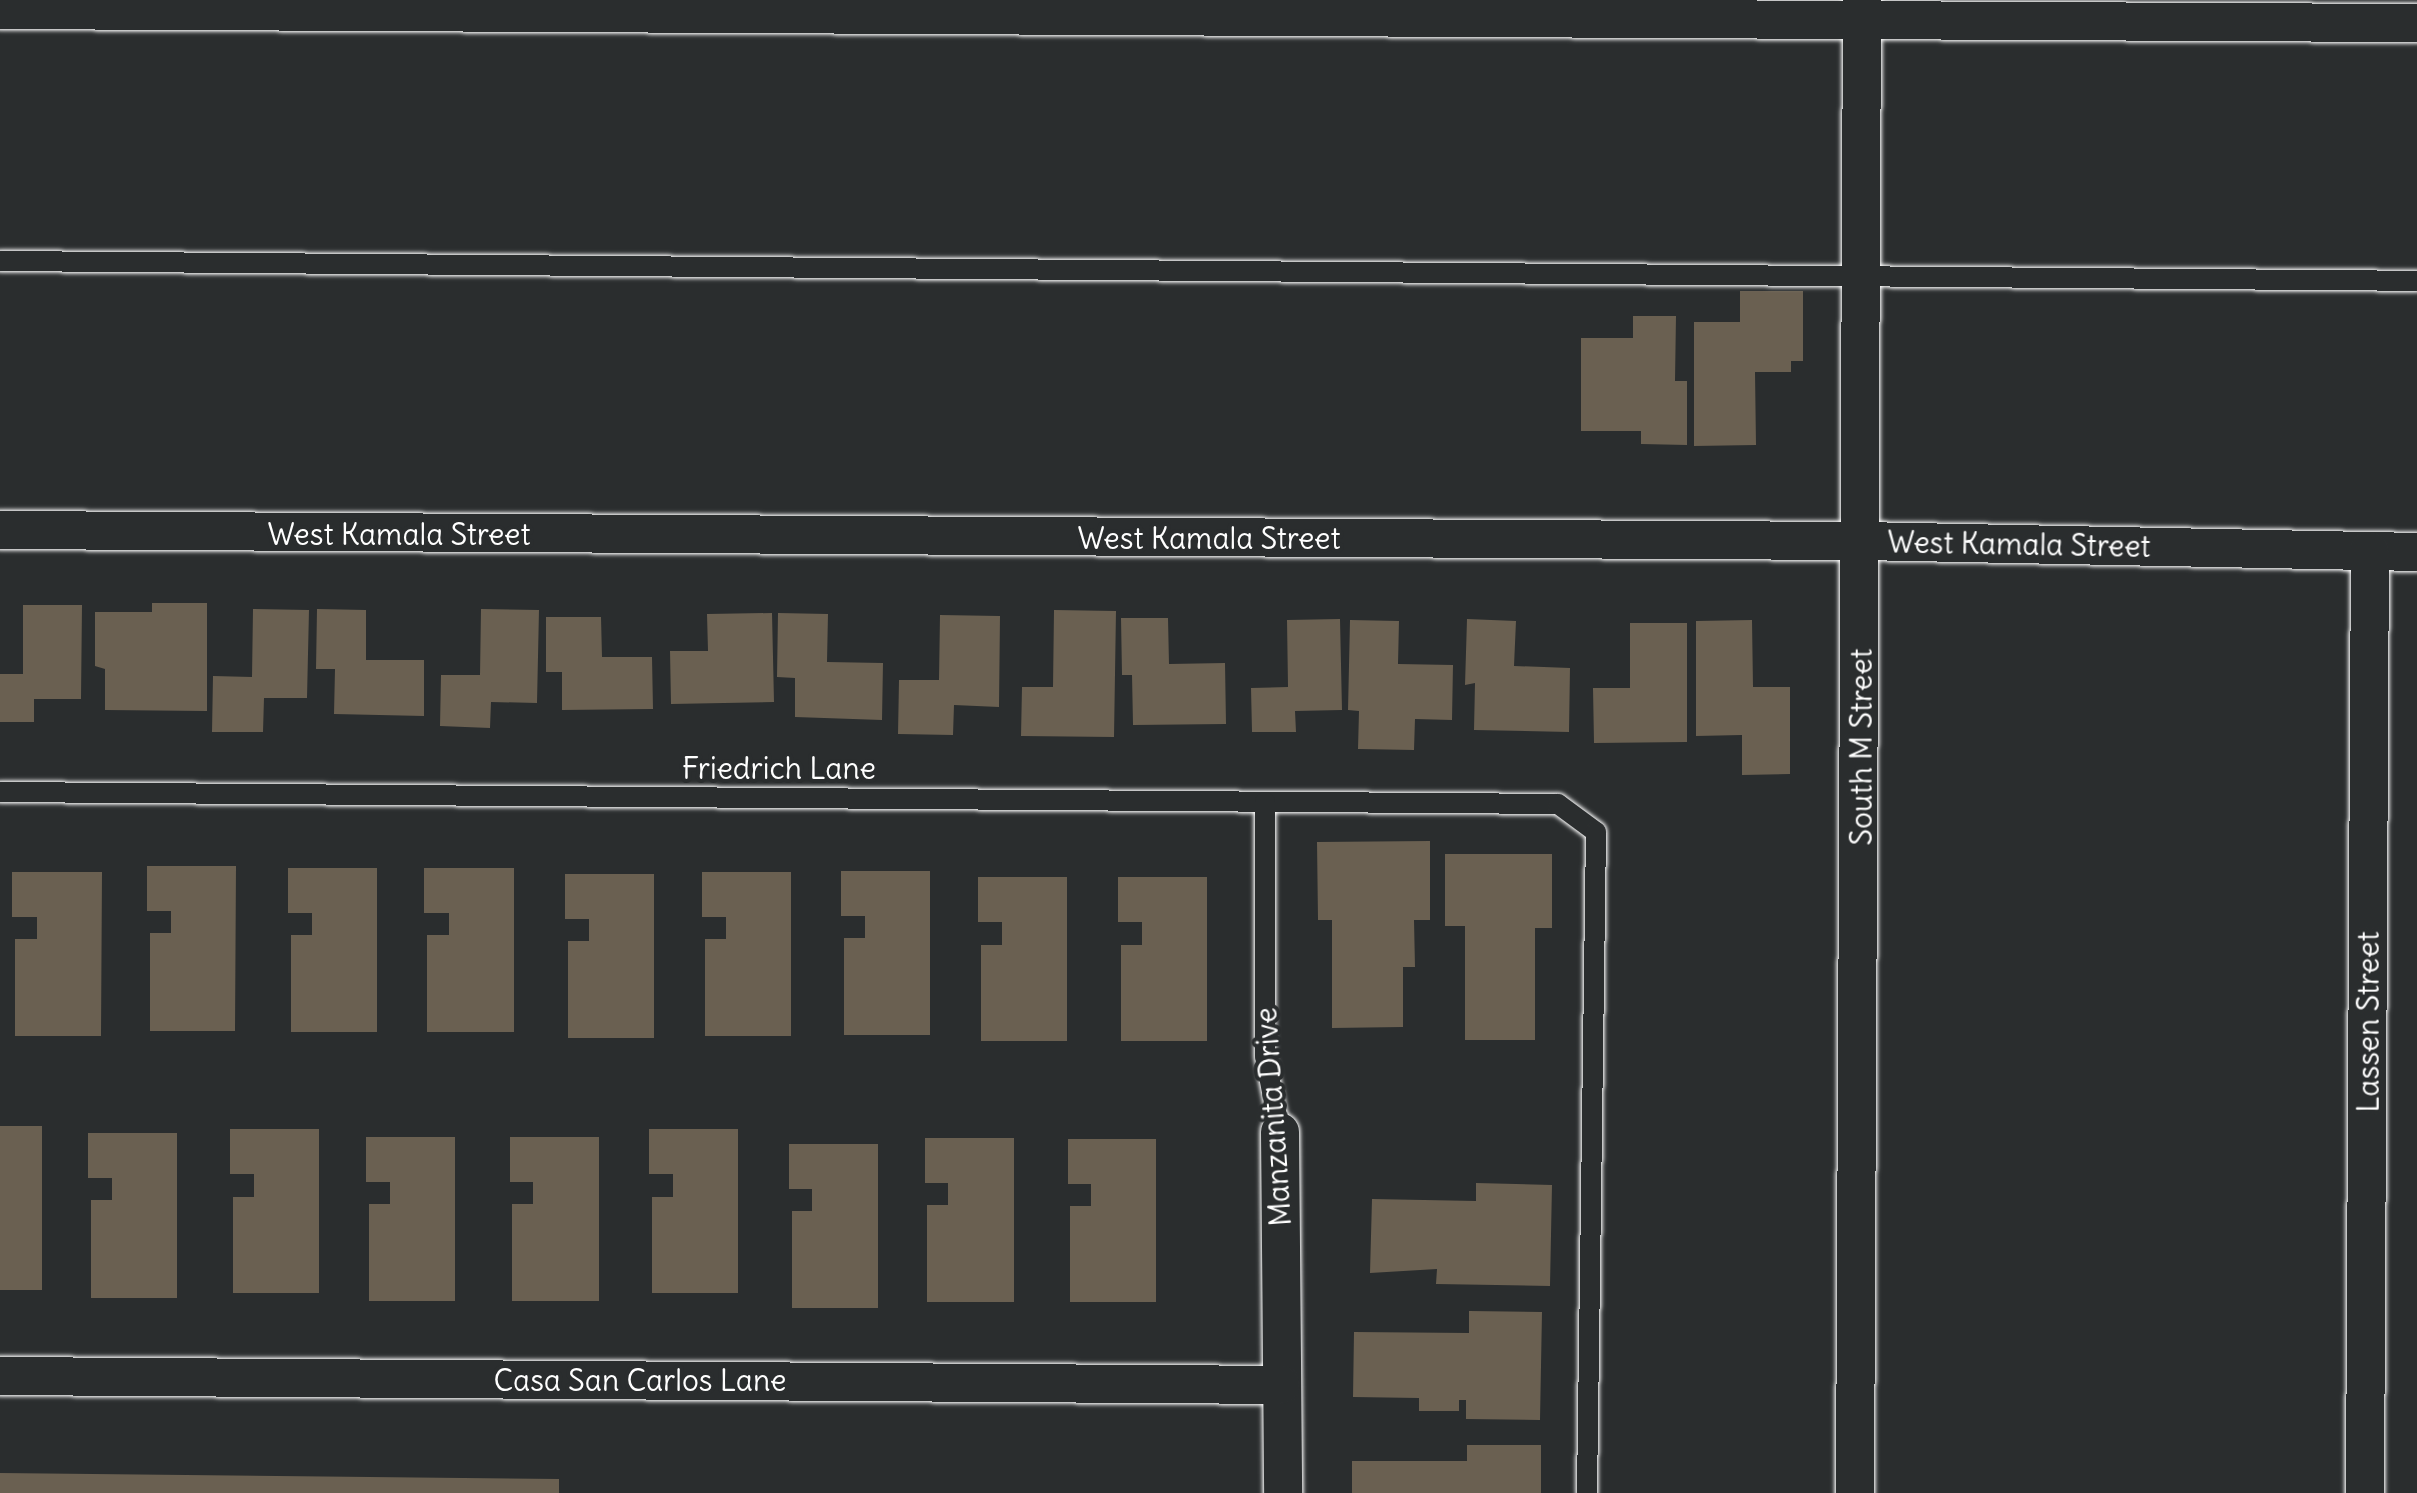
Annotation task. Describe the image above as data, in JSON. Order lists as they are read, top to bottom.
{
  "streets": {
    "street": [
      "West Kamala Street",
      "South M Street",
      "Lassen Street",
      "Manzanita Drive",
      "Casa San Carlos Lane"
    ],
    "lane": ["Friedrich Lane"]
  },
  "crossings": [
    ["West Kamala Street", "South M Street"],
    ["West Kamala Street", "Lassen Street"],
    ["Friedrich Lane", "Manzanita Drive"],
    ["Manzanita Drive", "Casa San Carlos Lane"]
  ]
}
